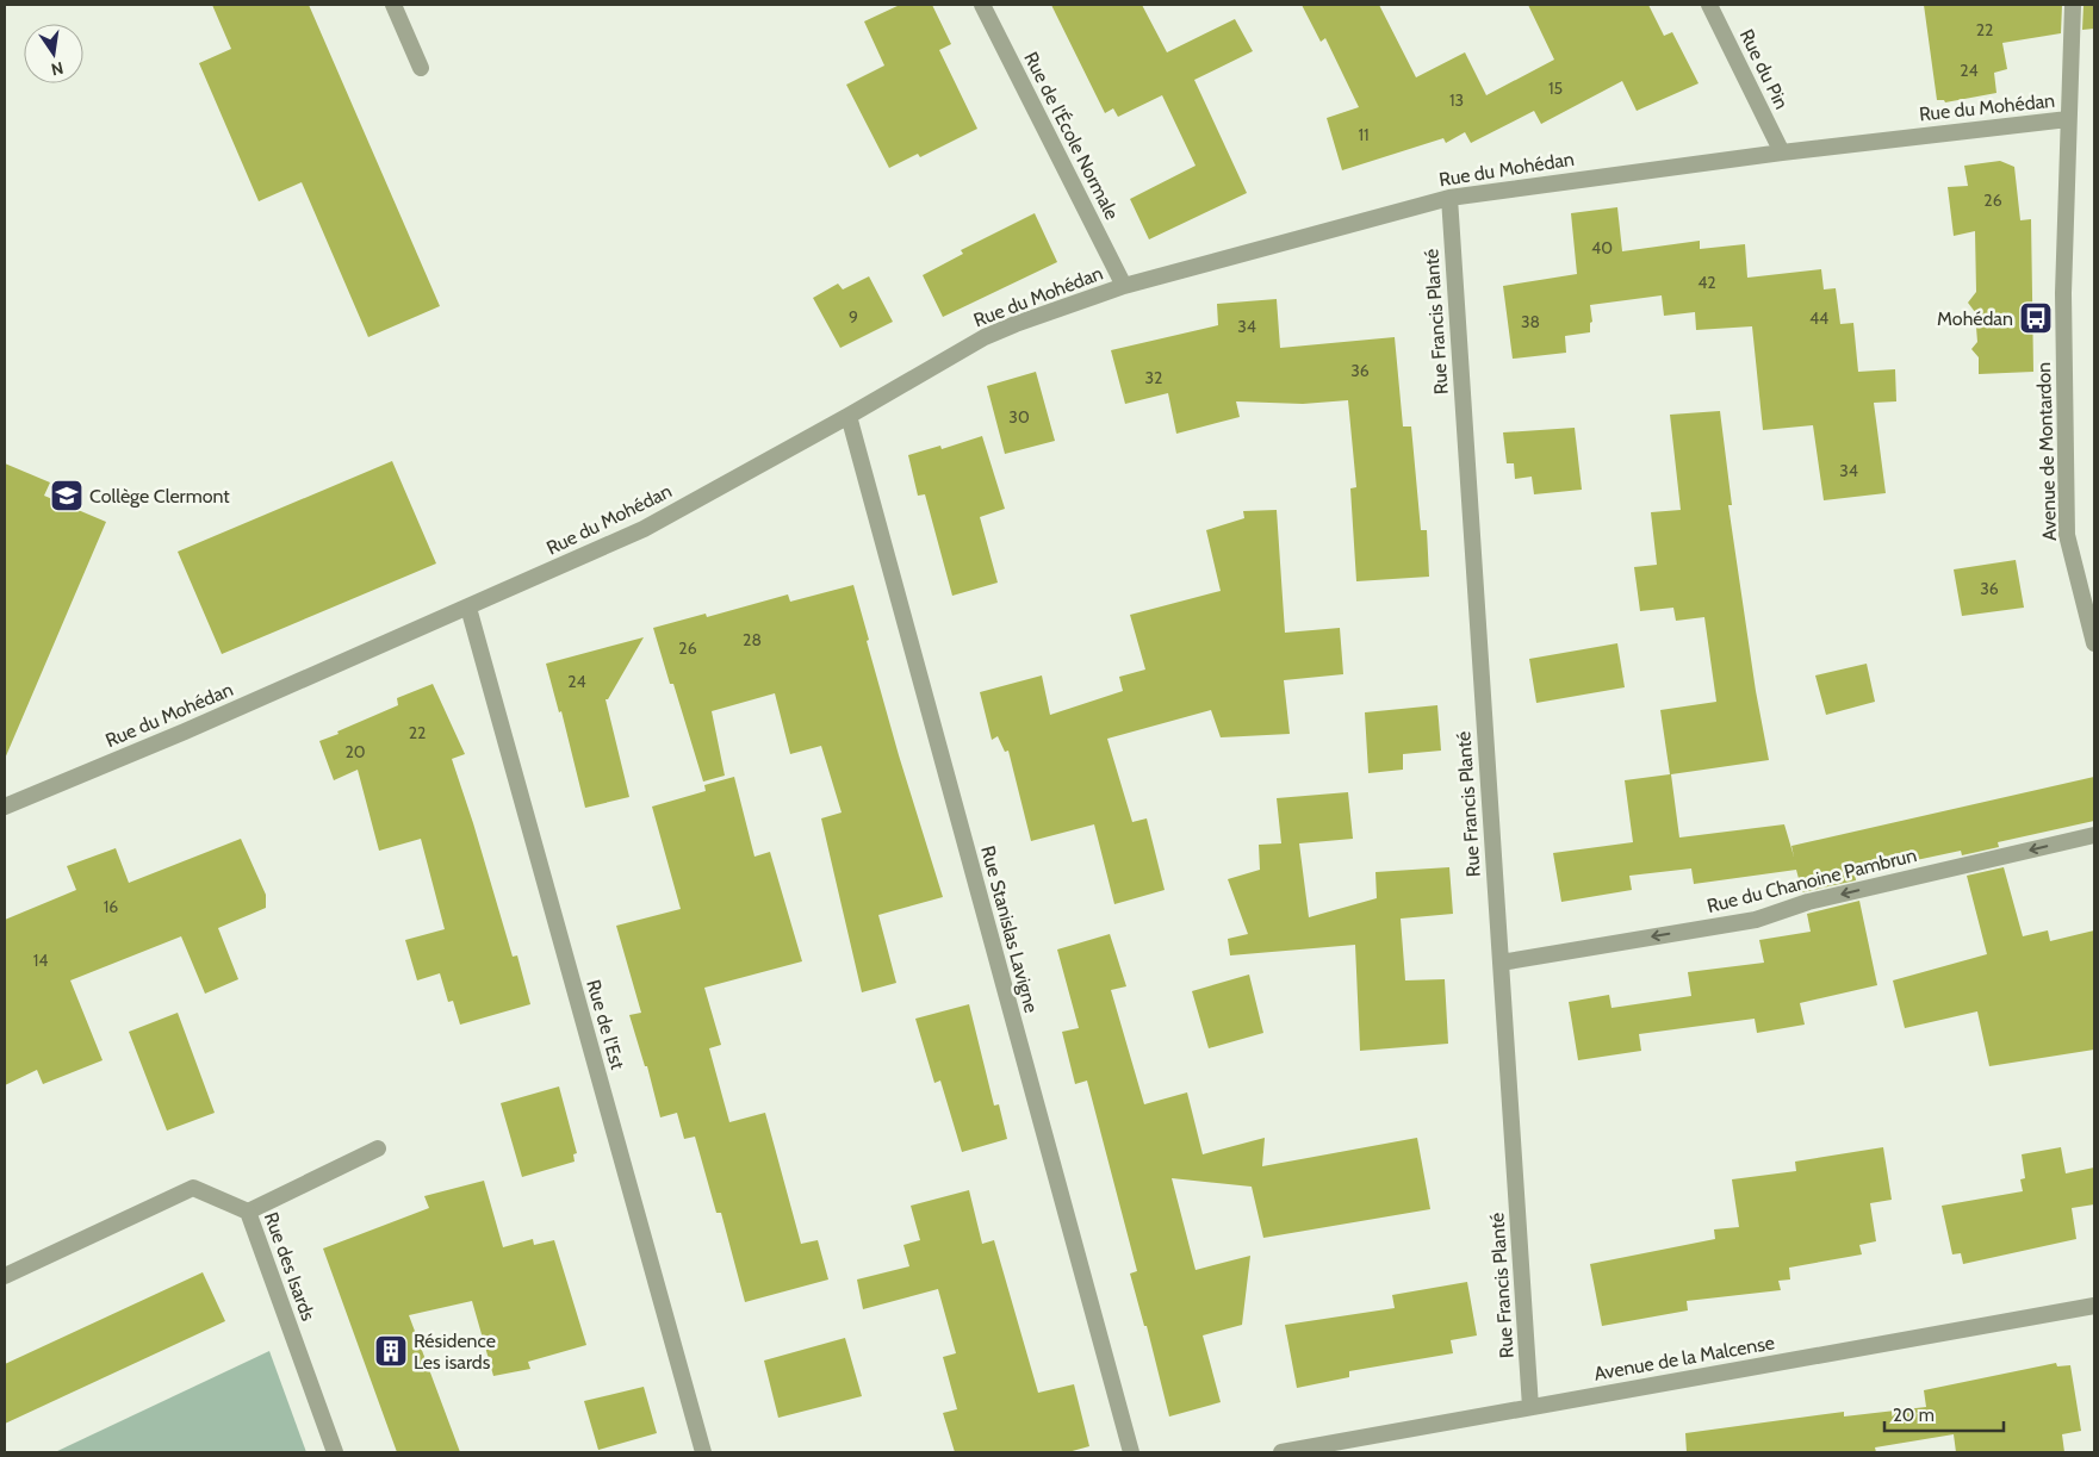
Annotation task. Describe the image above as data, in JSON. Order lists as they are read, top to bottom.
{
  "streets": {
    "street": [
      "Rue du Pin",
      "Rue du Mohédan",
      "Rue de l'École Normale",
      "Rue Francis Planté",
      "Avenue de Montardon",
      "Rue du Chanoine Pambrun",
      "Rue Stanislas Lavigne",
      "Rue de l'Est",
      "Rue des Isards",
      "Avenue de la Malcense"
    ]
  },
  "crossings": [
    ["Rue du Pin", "Rue du Mohédan"],
    ["Rue du Mohédan", "Rue de l'École Normale"],
    ["Rue du Mohédan", "Rue Francis Planté"],
    ["Rue du Mohédan", "Avenue de Montardon"],
    ["Rue du Mohédan", "Rue Stanislas Lavigne"],
    ["Rue du Mohédan", "Rue de l'Est"],
    ["Rue Francis Planté", "Rue du Chanoine Pambrun"],
    ["Rue Francis Planté", "Avenue de la Malcense"]
  ],
  "one_way": ["Rue du Chanoine Pambrun"],
  "places": {
    "bus stop": ["Mohédan"],
    "school or university": ["Collège Clermont"],
    "building": ["Résidence Les isards"]
  },
  "house_numbers": [
    "22",
    "24",
    "15",
    "13",
    "11",
    "26",
    "40",
    "42",
    "9",
    "44",
    "38",
    "34",
    "36",
    "32",
    "30",
    "34",
    "36",
    "28",
    "26",
    "24",
    "22",
    "20",
    "16",
    "14"
  ],
  "scale_bar": "20 m",
  "north": "bottom"
}
